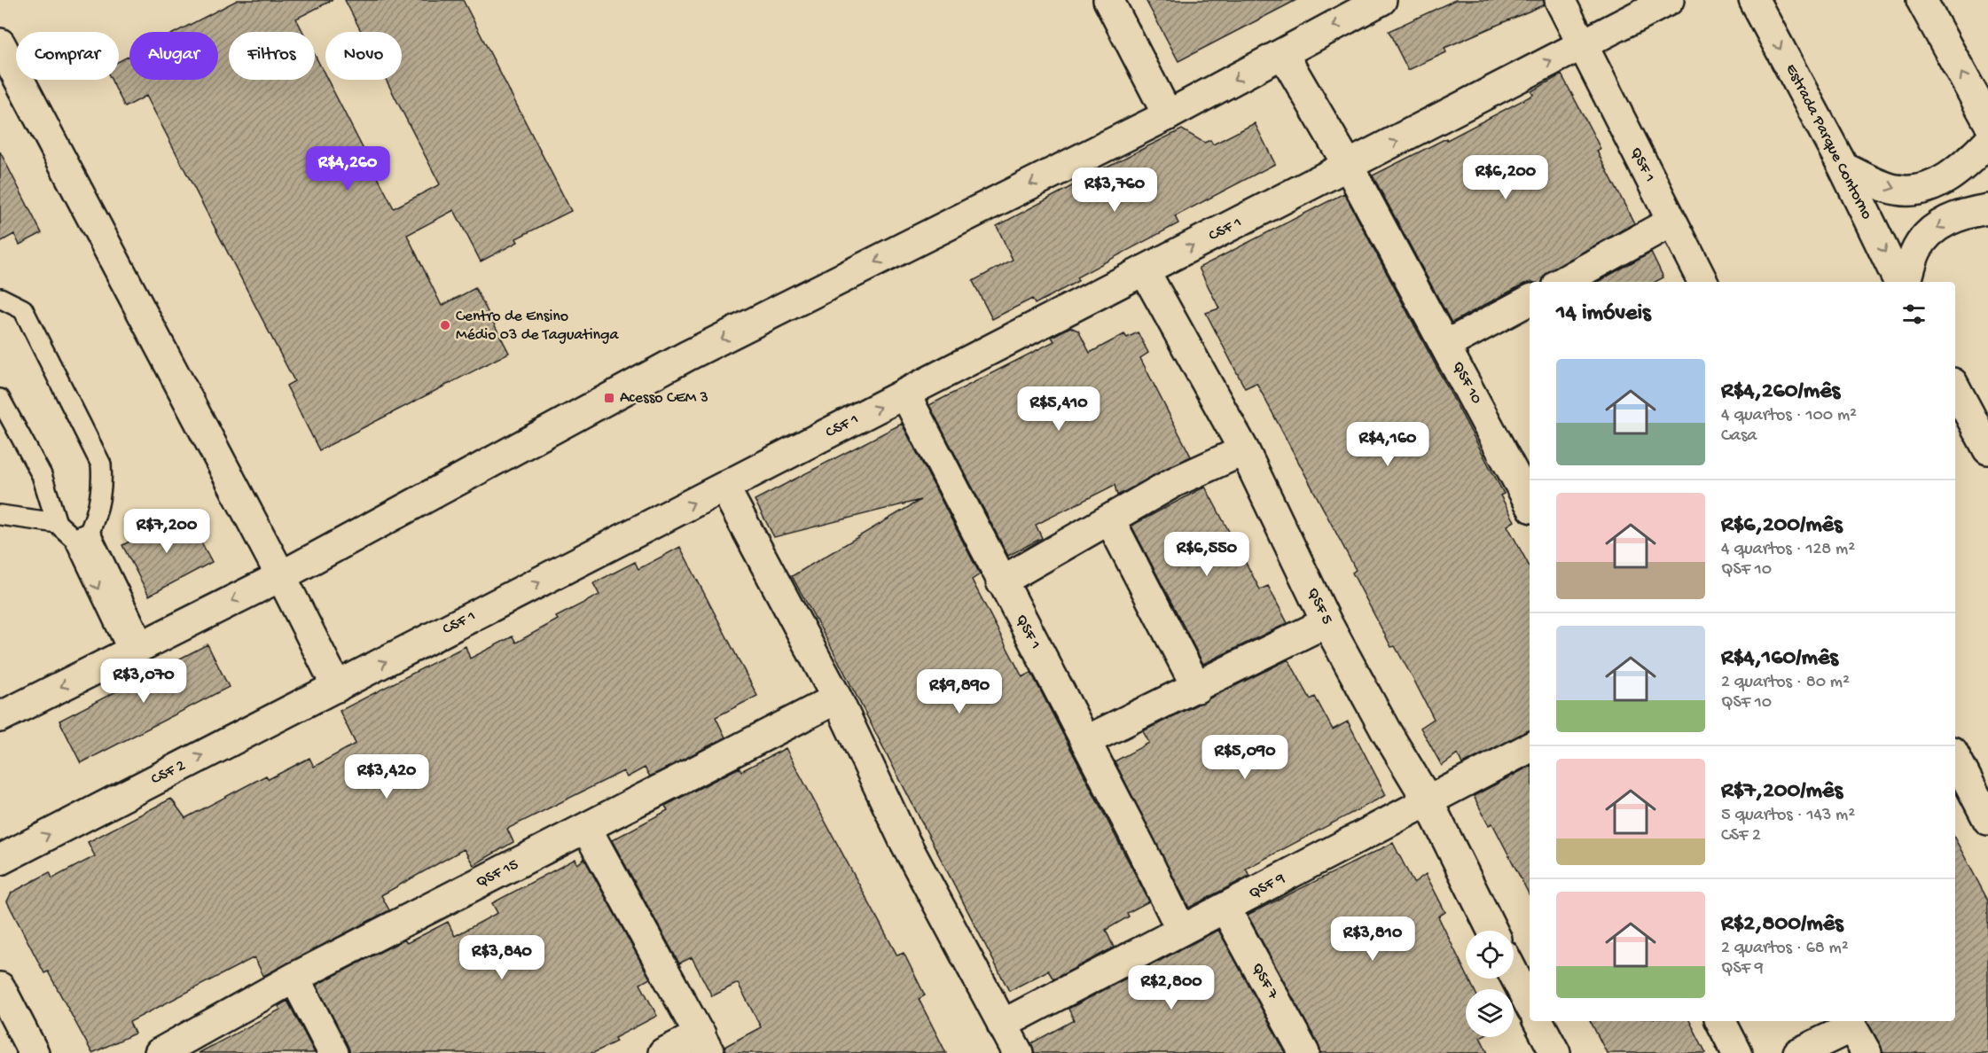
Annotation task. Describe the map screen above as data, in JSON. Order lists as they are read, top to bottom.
{
  "streets": {
    "main road": [
      "Estrada Parque Contorno",
      "QSF 1",
      "CSF 1",
      "QSF 10",
      "QSF 5",
      "CSF 2",
      "QSF 15",
      "QSF 9",
      "QSF 7"
    ]
  },
  "crossings": [
    ["QSF 1", "CSF 1"],
    ["QSF 1", "QSF 9"],
    ["CSF 1", "QSF 5"],
    ["CSF 1", "CSF 2"],
    ["QSF 5", "QSF 9"],
    ["QSF 9", "QSF 7"]
  ],
  "places": {
    "other": ["Centro de Ensino Médio 03 de Taguatinga"],
    "transit": ["Acesso CEM 3"]
  },
  "page": {
    "chip": [
      "Comprar",
      "Alugar",
      "Filtros",
      "Novo"
    ],
    "price": [
      "R$4,260",
      "R$6,200",
      "R$3,760",
      "R$5,410",
      "R$4,160",
      "R$7,200",
      "R$6,550",
      "R$3,070",
      "R$9,890",
      "R$5,090",
      "R$3,420",
      "R$3,810",
      "R$3,840",
      "R$2,800"
    ],
    "heading": "14 imóveis",
    "list": [
      {
        "name": "R$4,260/mês",
        "note": "4 quartos · 100 m² · Casa"
      },
      {
        "name": "R$6,200/mês",
        "note": "4 quartos · 128 m² · QSF 10"
      },
      {
        "name": "R$4,160/mês",
        "note": "2 quartos · 80 m² · QSF 10"
      },
      {
        "name": "R$7,200/mês",
        "note": "5 quartos · 143 m² · CSF 2"
      },
      {
        "name": "R$2,800/mês",
        "note": "2 quartos · 68 m² · QSF 9"
      }
    ]
  }
}
